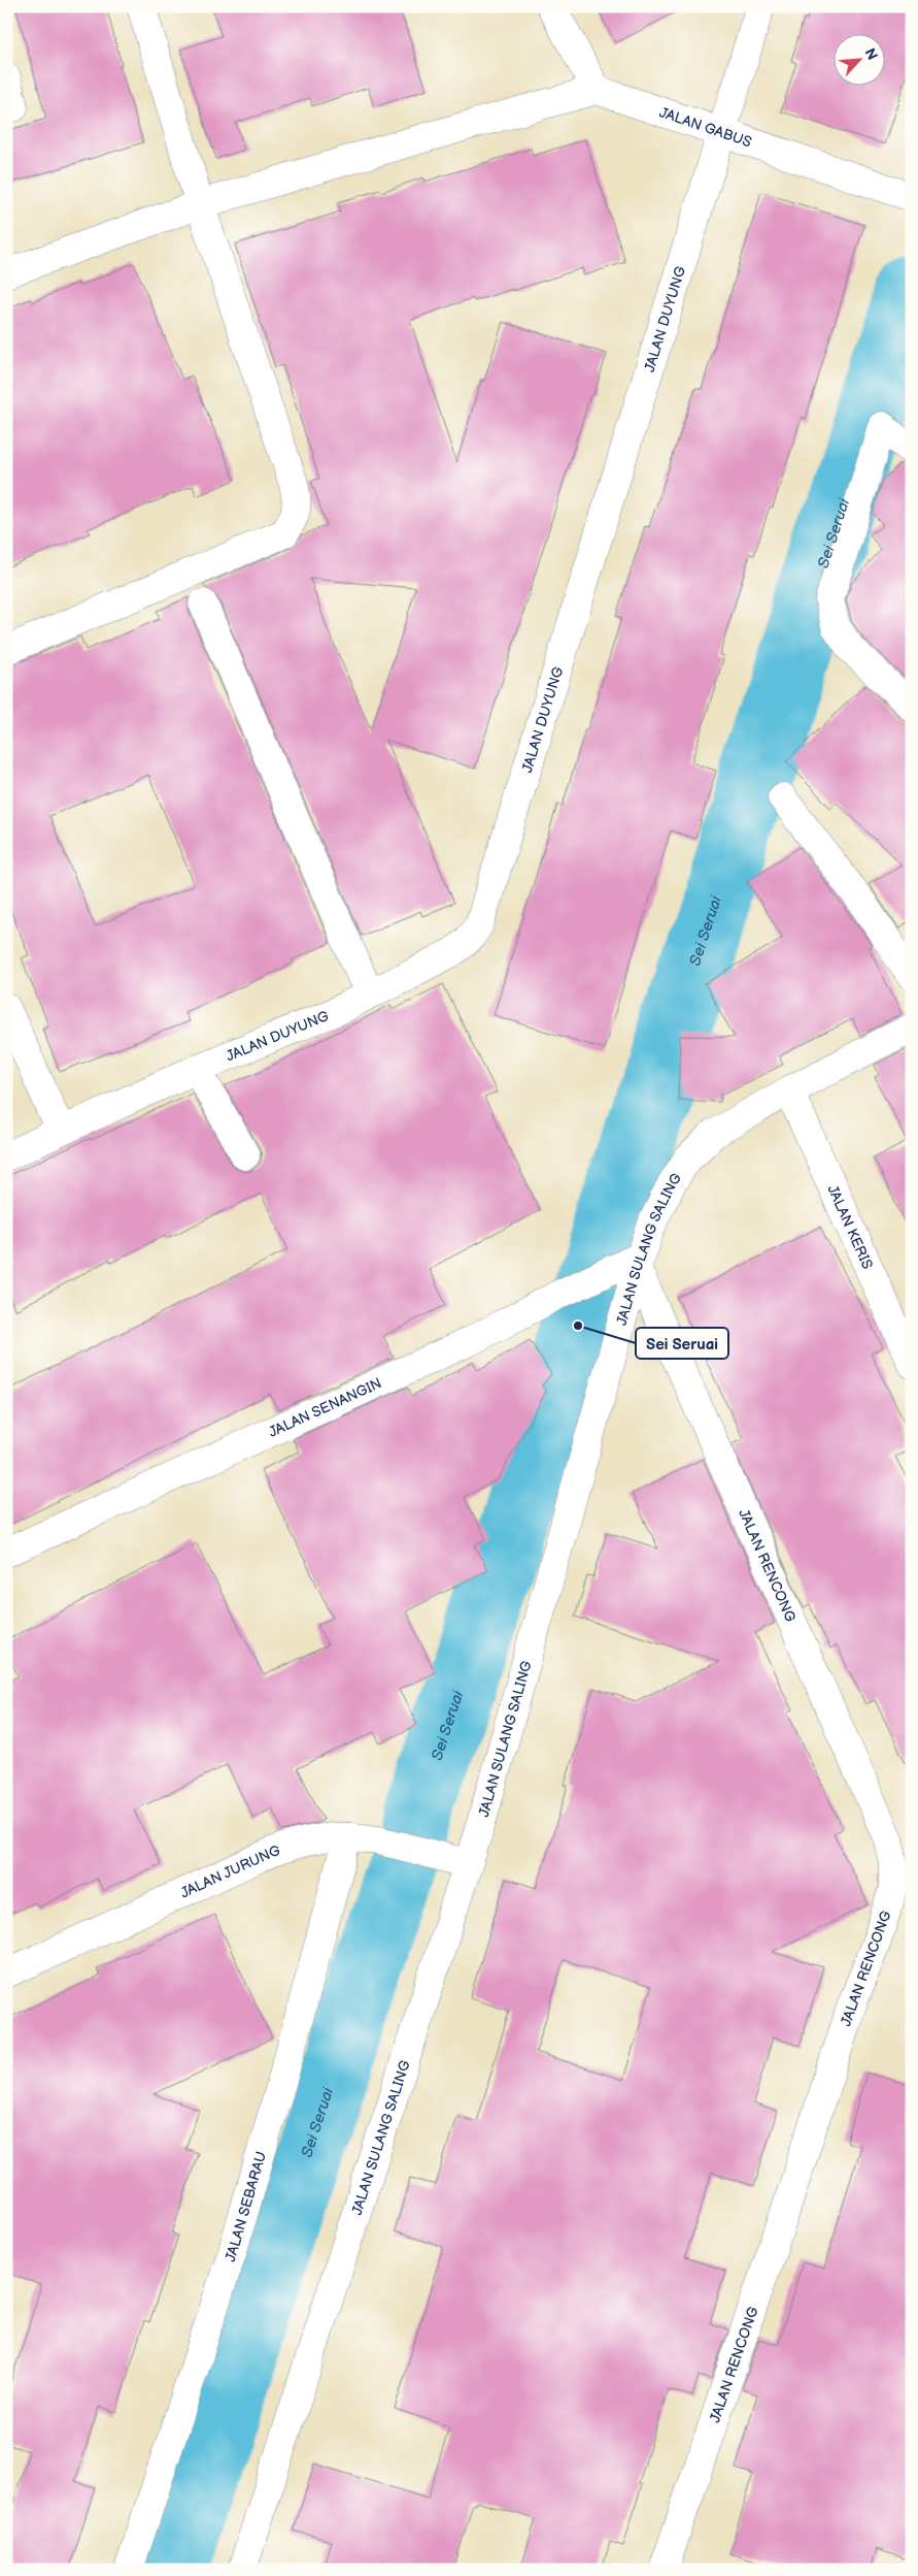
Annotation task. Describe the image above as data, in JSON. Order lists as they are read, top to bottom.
{
  "streets": {
    "street": [
      "JALAN GABUS",
      "JALAN DUYUNG",
      "JALAN KERIS",
      "JALAN SULANG SALING",
      "JALAN SENANGIN",
      "JALAN RENCONG",
      "JALAN JURUNG",
      "JALAN SEBARAU"
    ]
  },
  "crossings": [
    ["JALAN GABUS", "JALAN DUYUNG"],
    ["JALAN KERIS", "JALAN SULANG SALING"],
    ["JALAN SULANG SALING", "JALAN SENANGIN"],
    ["JALAN SULANG SALING", "JALAN RENCONG"],
    ["JALAN SULANG SALING", "JALAN JURUNG"],
    ["JALAN SENANGIN", "JALAN RENCONG"],
    ["JALAN JURUNG", "JALAN SEBARAU"]
  ],
  "water": ["Sei Seruai"],
  "places": ["Sei Seruai"],
  "north": "top right"
}
